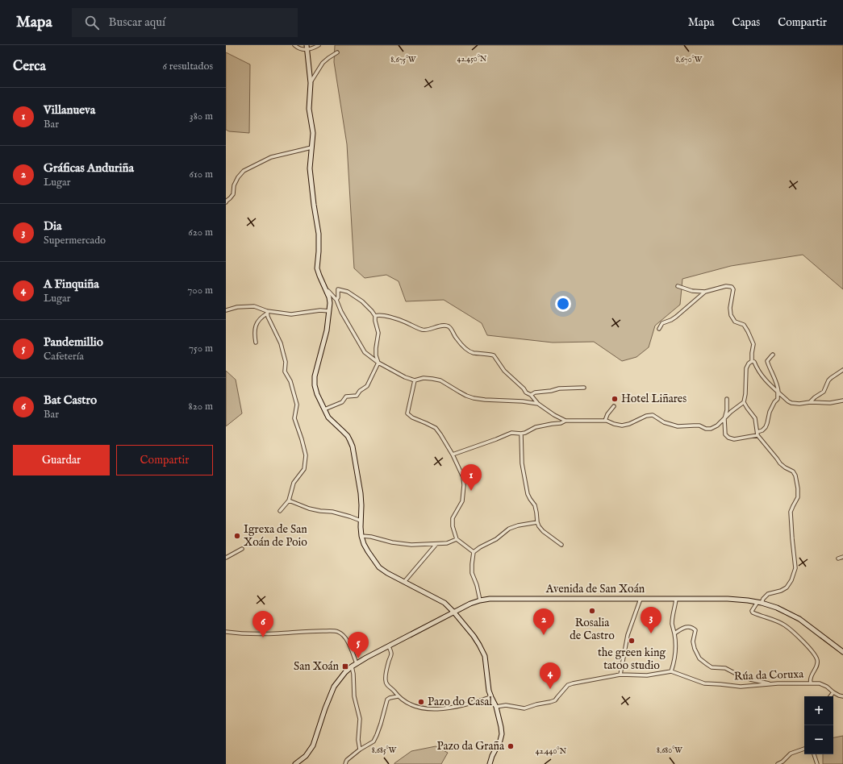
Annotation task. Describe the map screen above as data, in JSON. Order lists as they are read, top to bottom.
{
  "streets": {
    "street": ["Avenida de San Xoán", "Rúa da Coruxa"]
  },
  "places": {
    "other": [
      "Hotel Liñares",
      "Igrexa de San Xoán de Poio",
      "Rosalia de Castro",
      "the green king tatoo studio",
      "Pazo do Casal",
      "Pazo da Graña"
    ],
    "transit": ["San Xoán"]
  },
  "page": {
    "header": "Mapa",
    "search": "Buscar aquí",
    "nav": ["Mapa", "Capas", "Compartir"],
    "heading": ["Cerca", "6 resultados"],
    "list": [
      {
        "mark": "1",
        "name": "Villanueva",
        "note": "Bar",
        "value": "380 m"
      },
      {
        "mark": "2",
        "name": "Gráficas Anduriña",
        "note": "Lugar",
        "value": "610 m"
      },
      {
        "mark": "3",
        "name": "Dia",
        "note": "Supermercado",
        "value": "620 m"
      },
      {
        "mark": "4",
        "name": "A Finquiña",
        "note": "Lugar",
        "value": "700 m"
      },
      {
        "mark": "5",
        "name": "Pandemillio",
        "note": "Cafetería",
        "value": "750 m"
      },
      {
        "mark": "6",
        "name": "Bat Castro",
        "note": "Bar",
        "value": "820 m"
      }
    ],
    "buttons": ["Guardar", "Compartir"],
    "pins": [
      "1",
      "3",
      "2",
      "6",
      "5",
      "4"
    ],
    "map_buttons": ["+", "−"]
  },
  "coordinates": [
    "42.450°N",
    "8.675°W",
    "8.670°W",
    "8.685°W",
    "8.680°W",
    "42.440°N"
  ]
}
